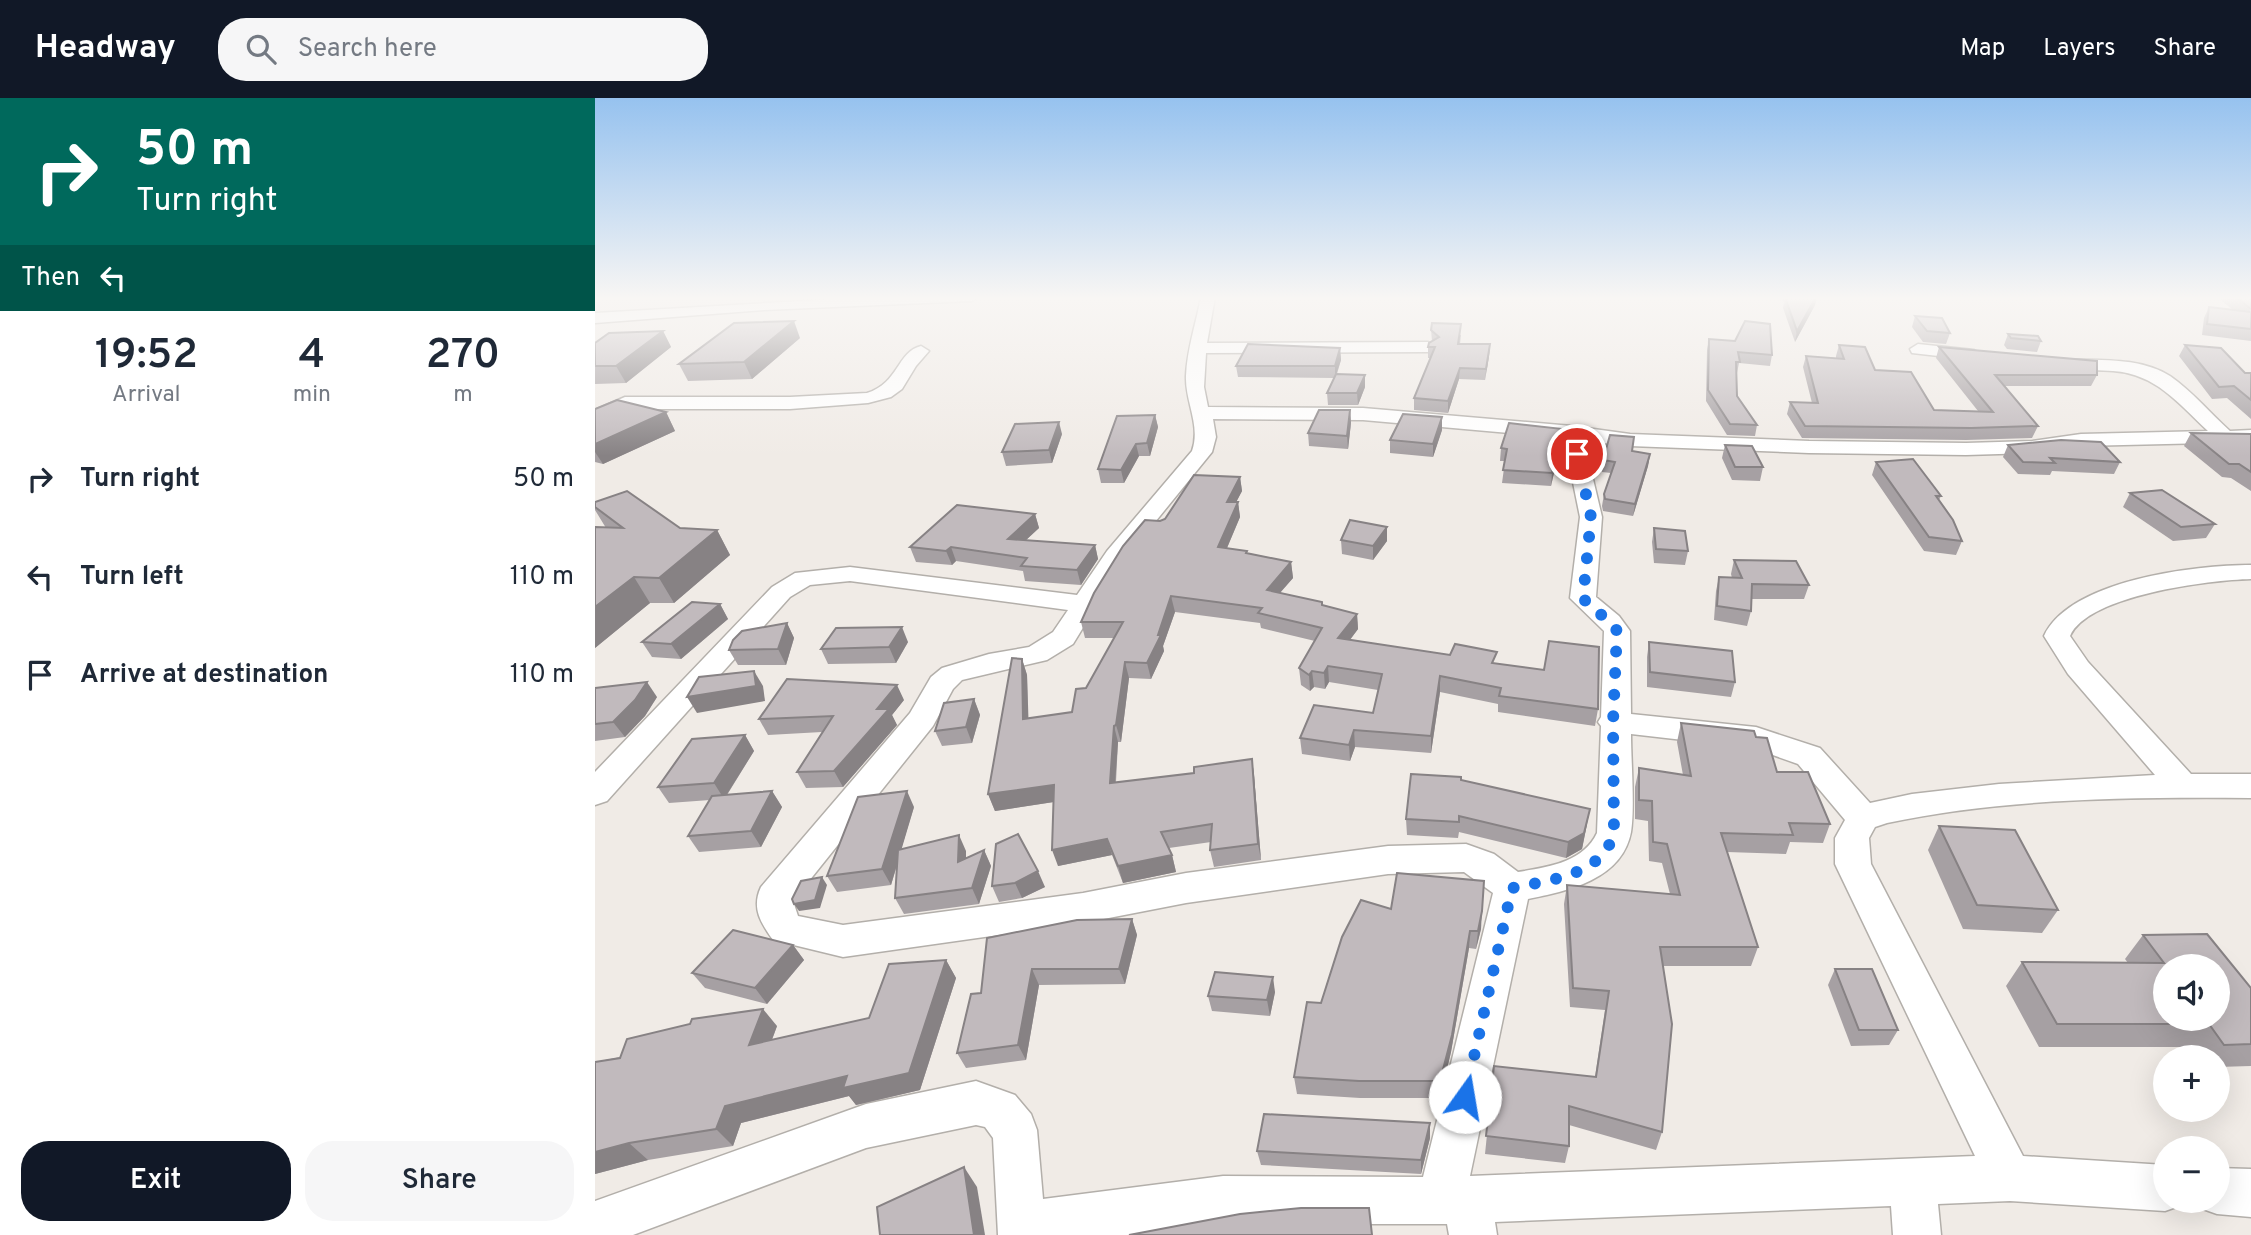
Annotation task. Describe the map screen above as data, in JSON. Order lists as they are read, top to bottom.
{
  "page": {
    "header": "Headway",
    "search": "Search here",
    "nav": ["Map", "Layers", "Share"],
    "turn": ["50 m", "Turn right"],
    "then": "Then",
    "eta": [
      "19:52",
      "Arrival",
      "4",
      "min",
      "270",
      "m"
    ],
    "list": [
      {
        "name": "Turn right",
        "value": "50 m"
      },
      {
        "name": "Turn left",
        "value": "110 m"
      },
      {
        "name": "Arrive at destination",
        "value": "110 m"
      }
    ],
    "map_buttons": ["+", "−"],
    "buttons": ["Exit", "Share"]
  }
}
